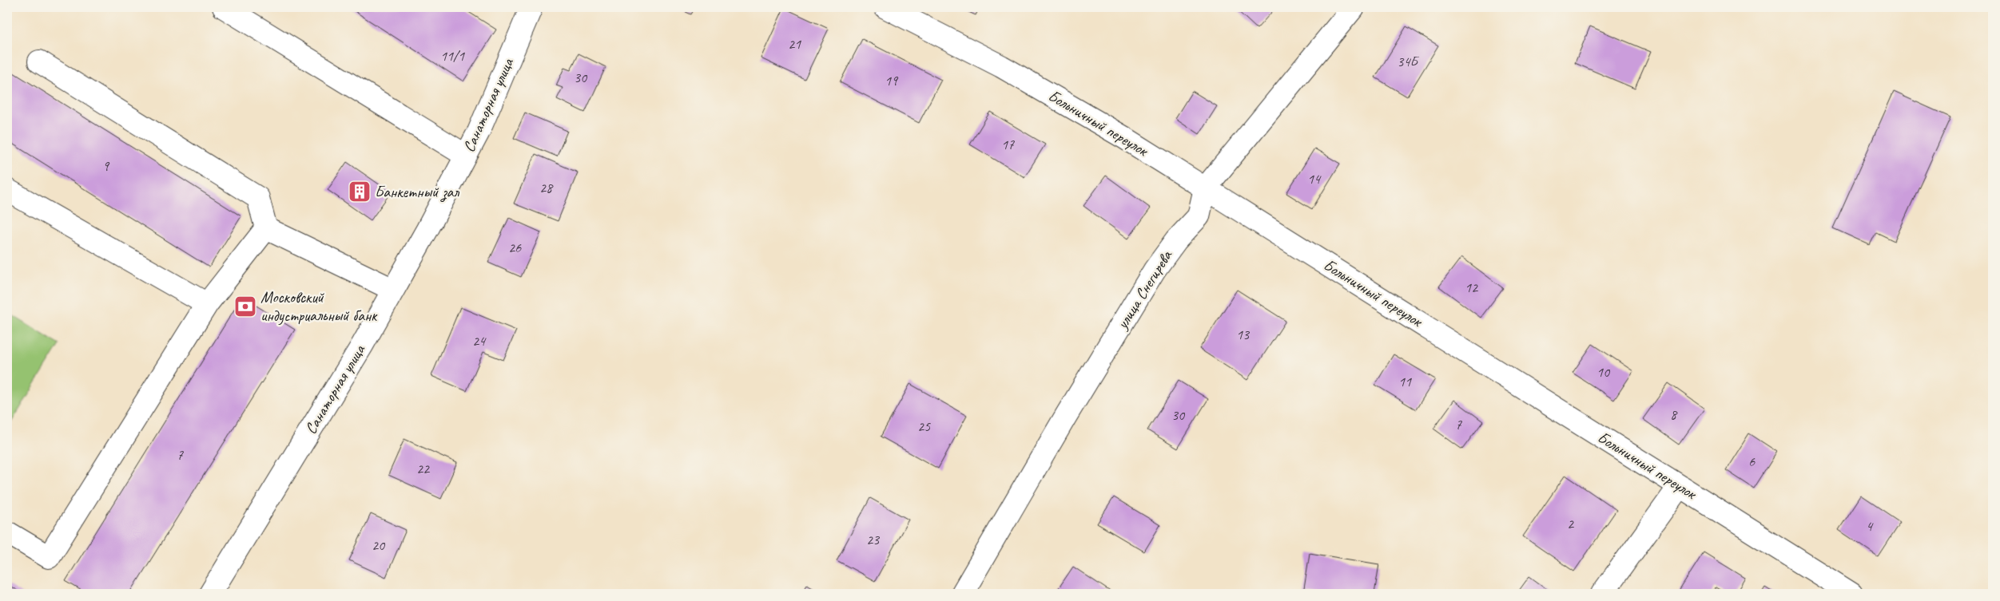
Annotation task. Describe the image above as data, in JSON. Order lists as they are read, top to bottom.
{
  "streets": {
    "street": ["Санаторная улица", "Больничный переулок", "улица Снегирева"]
  },
  "crossings": [
    ["Больничный переулок", "улица Снегирева"]
  ],
  "places": {
    "building": ["Банкетный зал"],
    "bank": ["Московский индустриальный банк"]
  },
  "house_numbers": [
    "21",
    "11/1",
    "34Б",
    "30",
    "19",
    "17",
    "9",
    "14",
    "28",
    "26",
    "12",
    "13",
    "24",
    "10",
    "11",
    "8",
    "30",
    "7",
    "25",
    "7",
    "6",
    "22",
    "2",
    "4",
    "23",
    "20"
  ]
}
